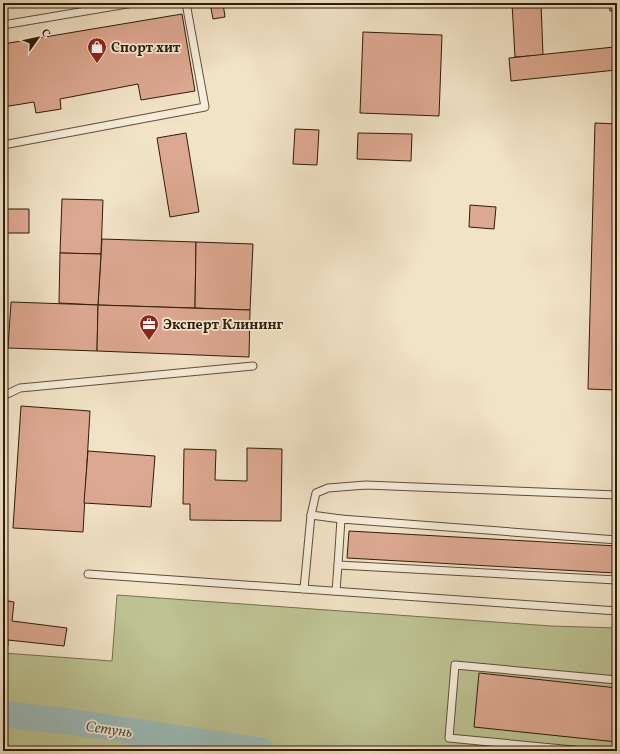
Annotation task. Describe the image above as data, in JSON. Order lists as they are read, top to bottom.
{
  "water": ["Сетунь"],
  "places": {
    "shop": ["Спорт хит"],
    "office": ["Эксперт Клининг"]
  },
  "north": "top right"
}
